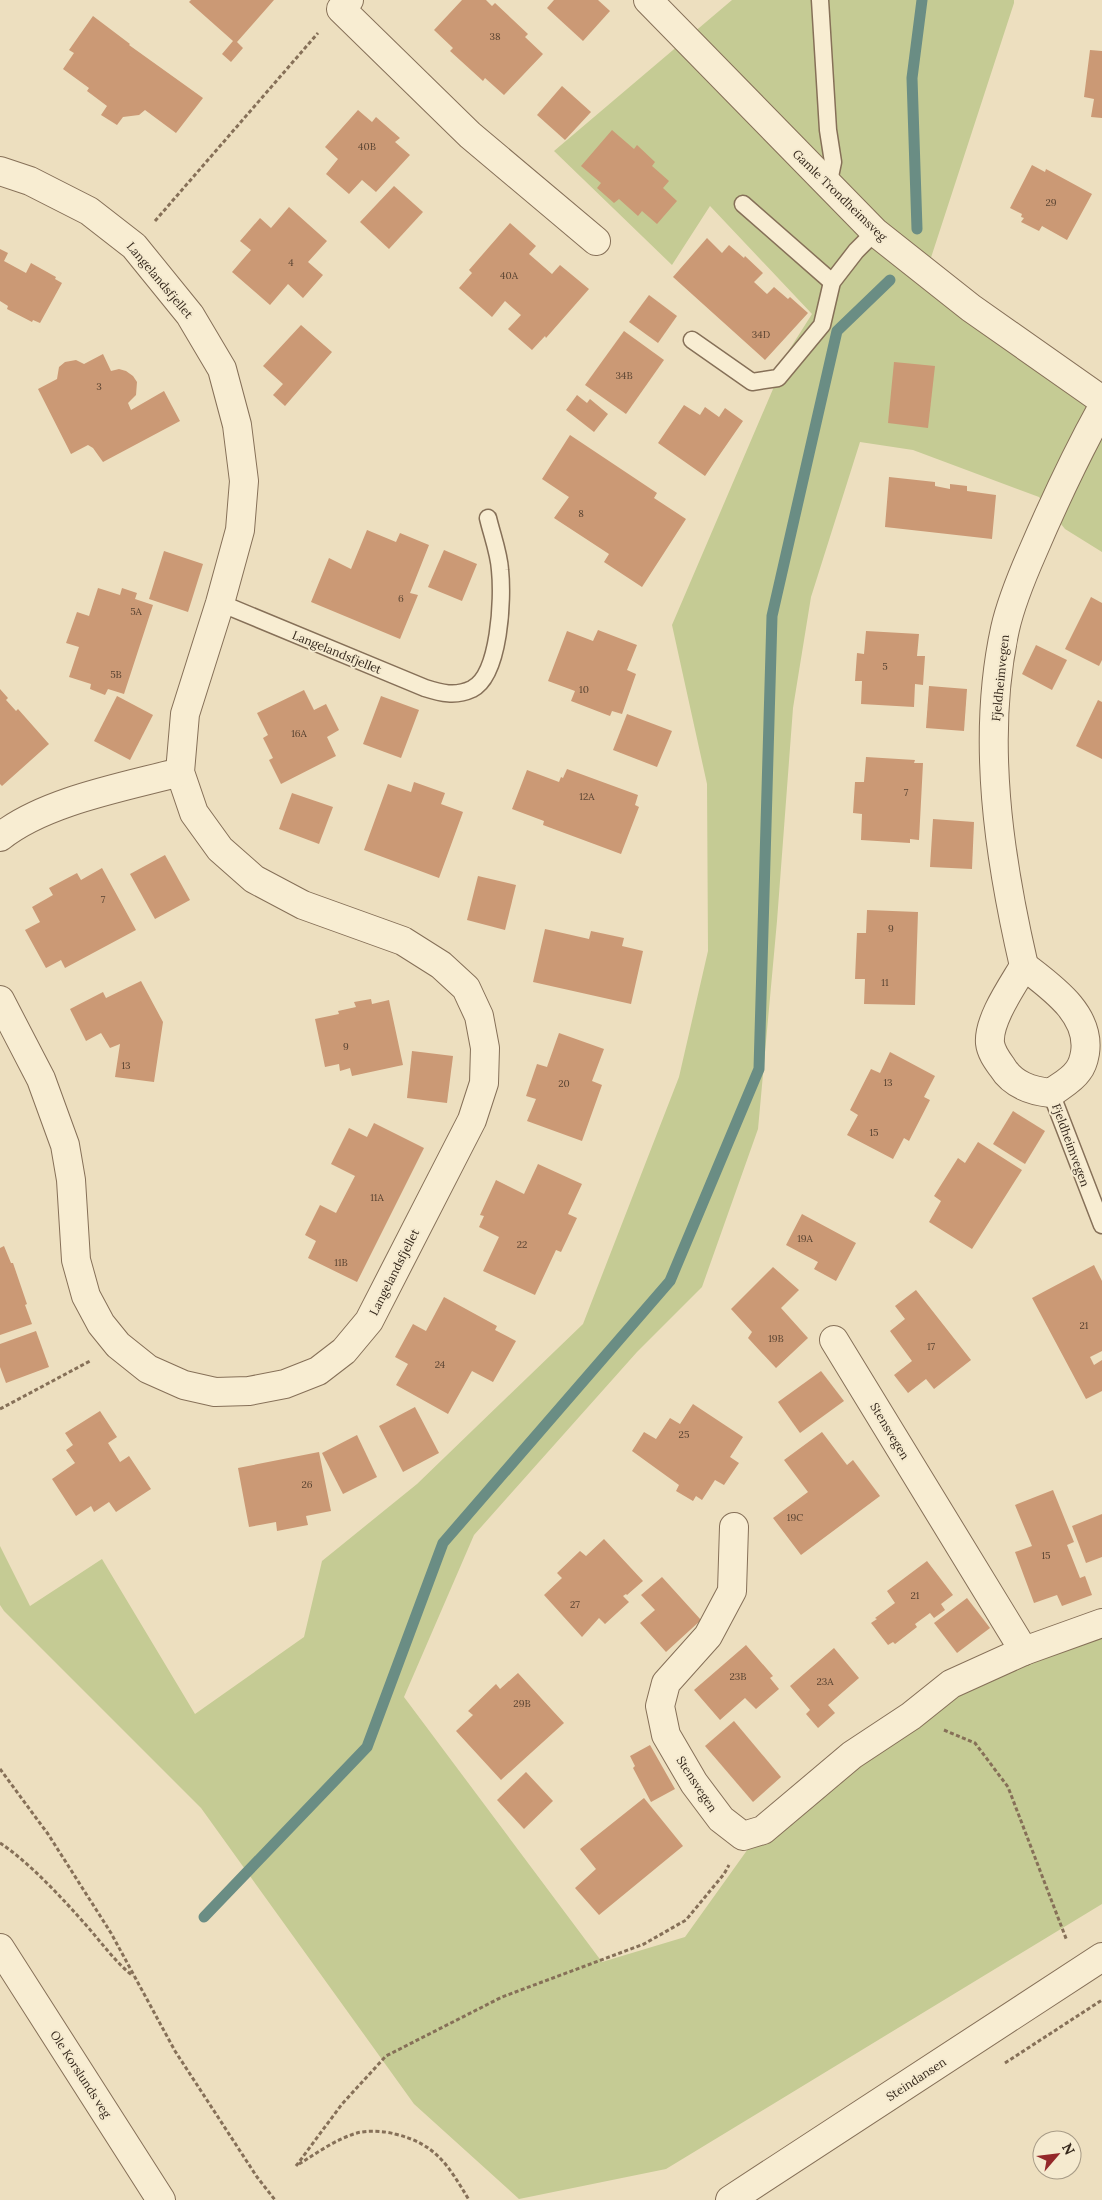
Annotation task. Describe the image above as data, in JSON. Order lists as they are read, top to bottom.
{
  "streets": {
    "street": [
      "Gamle Trondheimsveg",
      "Langelandsfjellet",
      "Fjeldheimvegen",
      "Stensvegen",
      "Ole Korslunds veg",
      "Steindansen"
    ]
  },
  "house_numbers": [
    "38",
    "40B",
    "29",
    "4",
    "40A",
    "34D",
    "34B",
    "3",
    "8",
    "6",
    "5A",
    "5",
    "5B",
    "10",
    "16A",
    "7",
    "12A",
    "7",
    "9",
    "11",
    "9",
    "13",
    "13",
    "20",
    "15",
    "11A",
    "19A",
    "22",
    "11B",
    "21",
    "19B",
    "17",
    "24",
    "25",
    "26",
    "19C",
    "15",
    "21",
    "27",
    "23B",
    "23A",
    "29B"
  ],
  "north": "top right"
}
